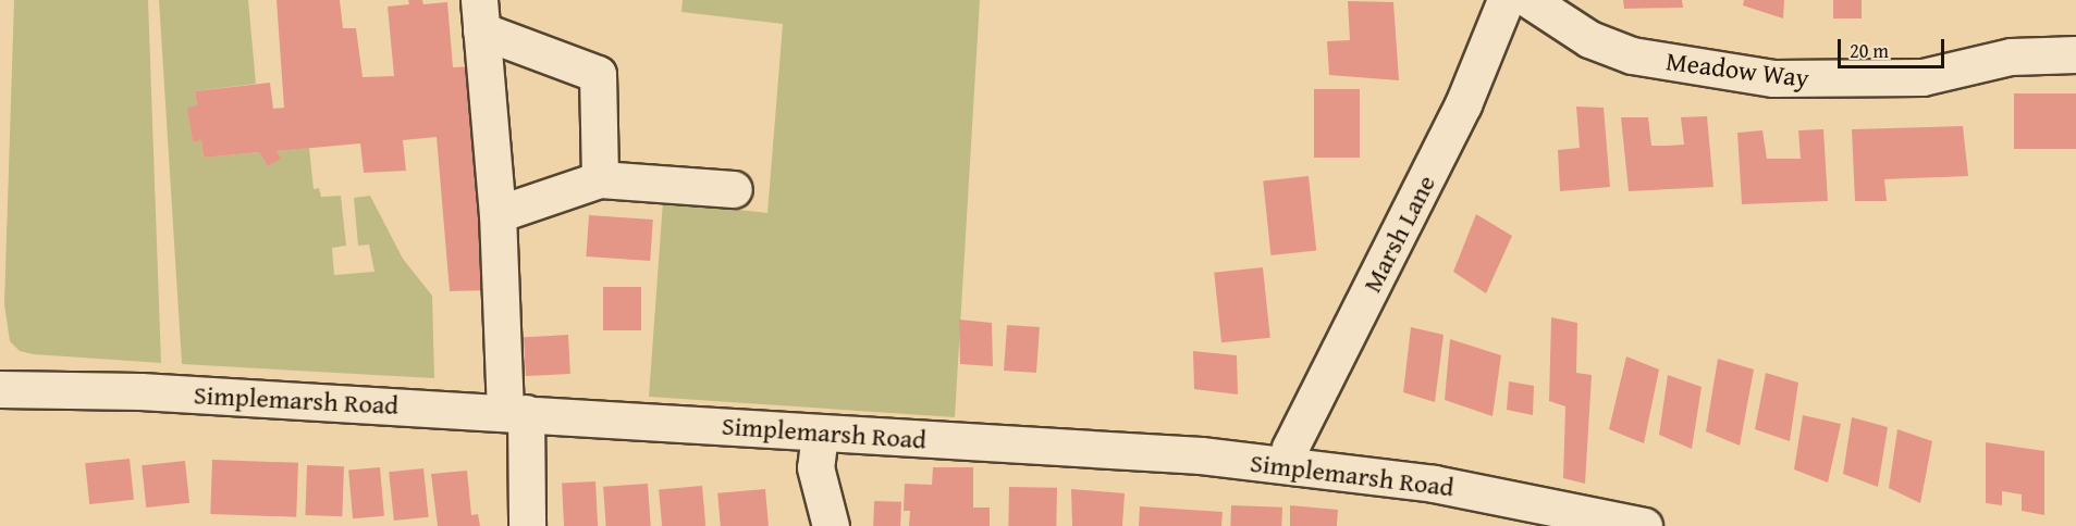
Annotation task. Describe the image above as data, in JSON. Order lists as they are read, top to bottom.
{
  "streets": {
    "street": ["Meadow Way", "Marsh Lane", "Simplemarsh Road"]
  },
  "crossings": [
    ["Marsh Lane", "Simplemarsh Road"]
  ],
  "scale_bar": "20 m"
}
